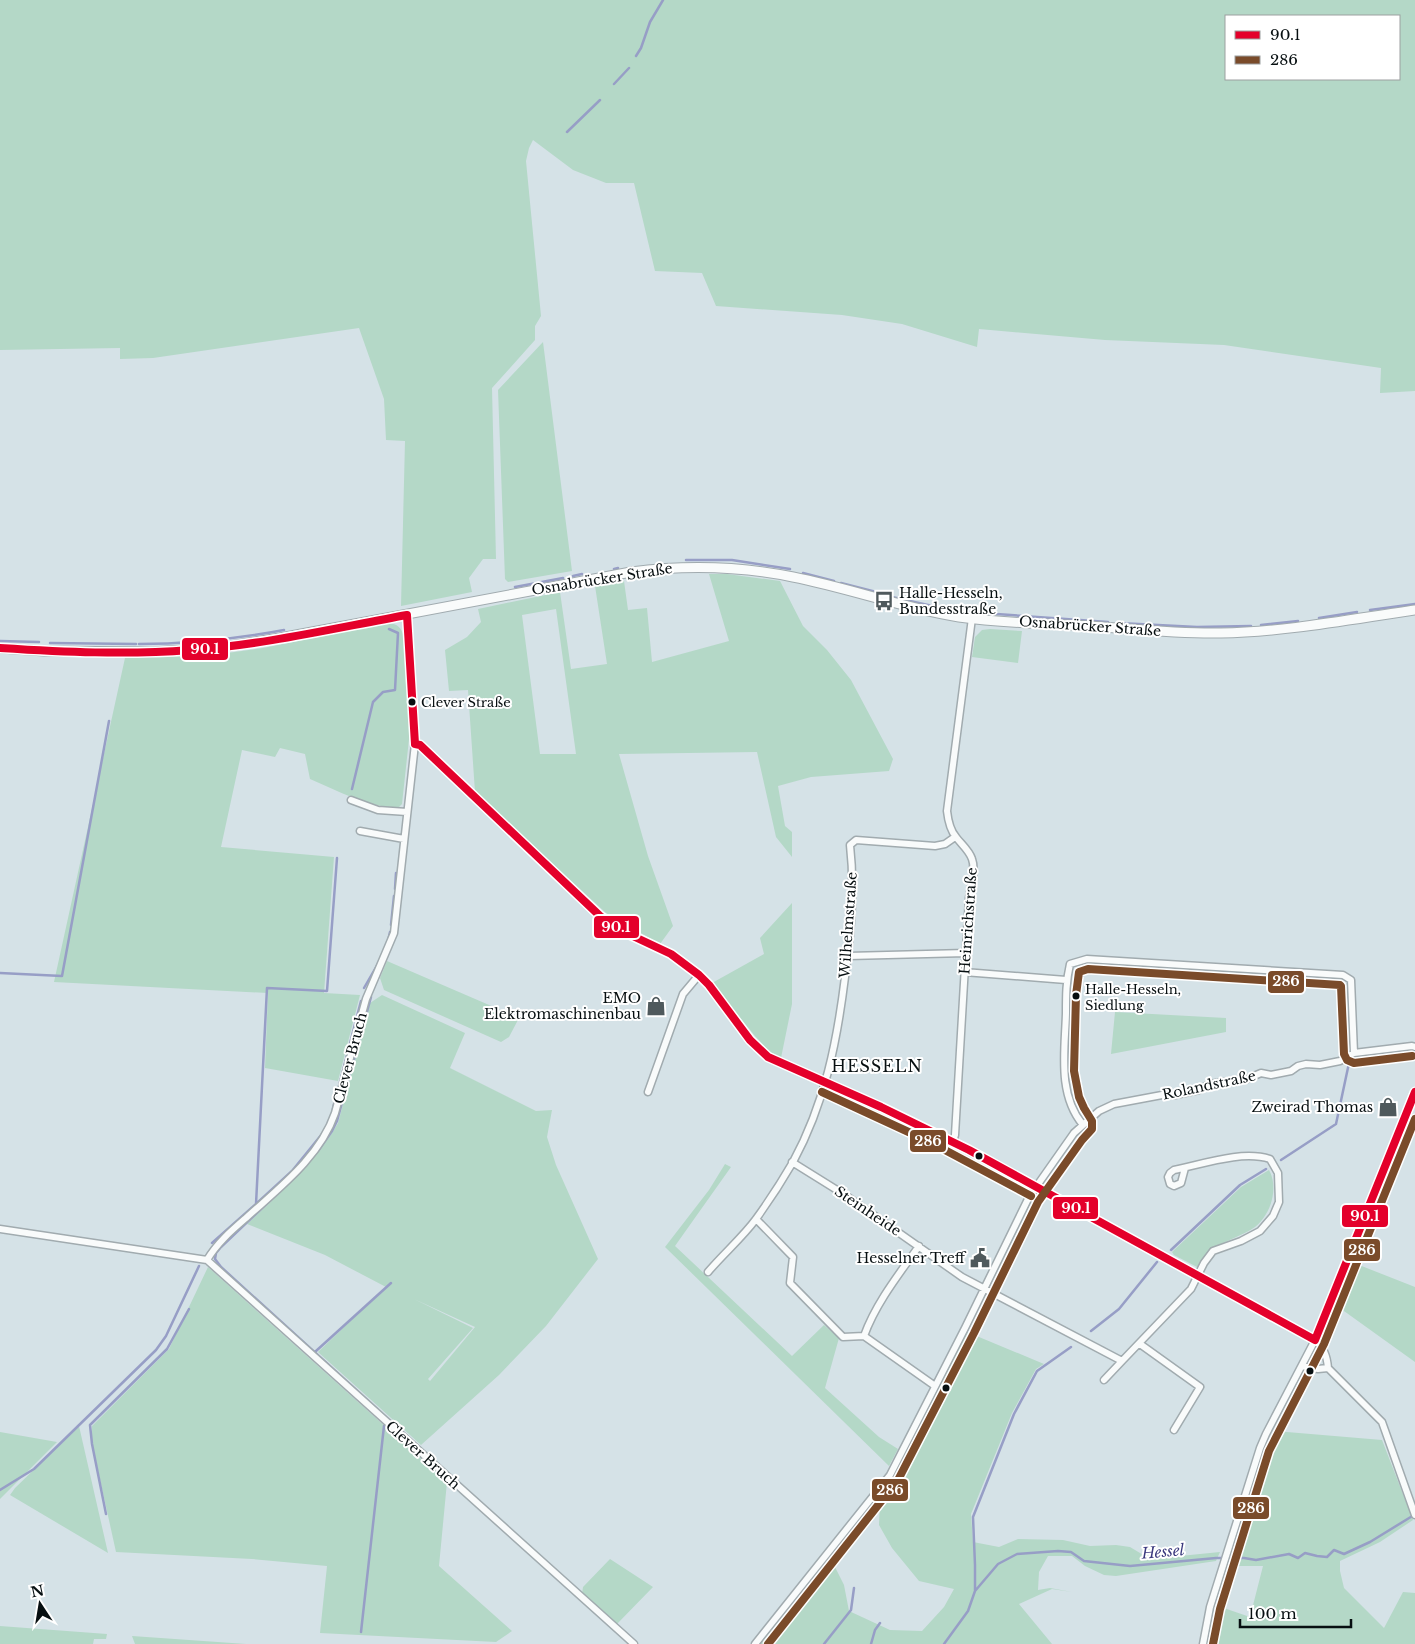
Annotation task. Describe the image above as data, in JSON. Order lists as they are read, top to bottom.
{
  "streets": {
    "main road": ["Osnabrücker Straße"],
    "street": [
      "Heinrichstraße",
      "Wilhelmstraße",
      "Clever Bruch",
      "Rolandstraße",
      "Steinheide"
    ]
  },
  "crossings": [
    ["Osnabrücker Straße", "Heinrichstraße"],
    ["Heinrichstraße", "Wilhelmstraße"],
    ["Rolandstraße", "Steinheide"]
  ],
  "districts": ["HESSELN"],
  "water": ["Hessel"],
  "places": {
    "bus stop": ["Halle-Hesseln, Bundesstraße"],
    "other": ["Clever Straße", "Halle-Hesseln, Siedlung"],
    "shop": ["EMO Elektromaschinenbau", "Zweirad Thomas"],
    "public building": ["Hesselner Treff"]
  },
  "lines": ["transit line 90.1", "transit line 286"],
  "legend": ["90.1", "286"],
  "scale_bar": "100 m",
  "north": "top"
}
